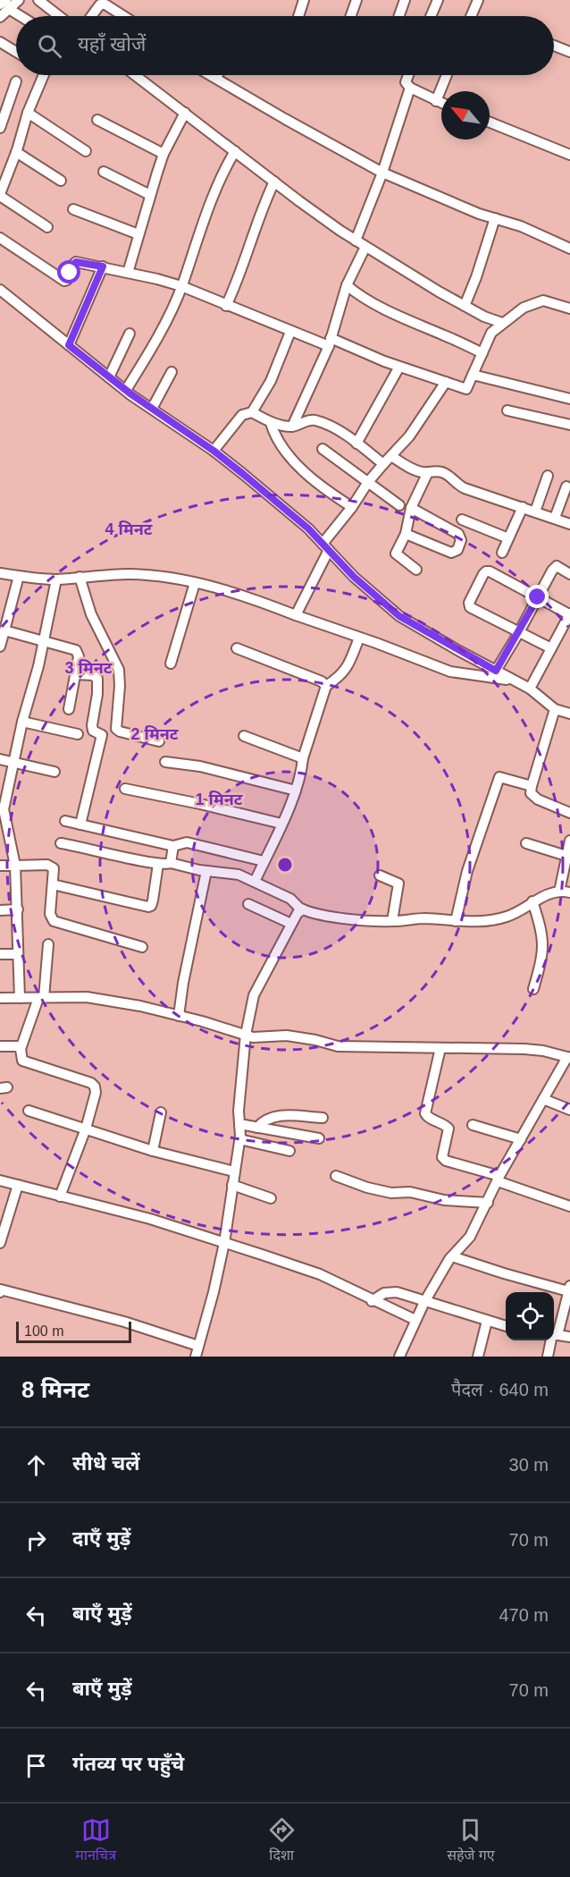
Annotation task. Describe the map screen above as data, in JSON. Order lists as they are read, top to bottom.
{
  "scale_bar": "100 m",
  "north": "top left",
  "page": {
    "search": "यहाँ खोजें",
    "scale": "100 m",
    "heading": ["8 मिनट", "पैदल · 640 m"],
    "list": [
      ["सीधे चलें", "30 m"],
      ["दाएँ मुड़ें", "70 m"],
      ["बाएँ मुड़ें", "470 m"],
      ["बाएँ मुड़ें", "70 m"],
      "गंतव्य पर पहुँचे"
    ],
    "nav": ["मानचित्र", "दिशा", "सहेजे गए"]
  },
  "rings": [
    "4 मिनट",
    "3 मिनट",
    "2 मिनट",
    "1 मिनट"
  ]
}
